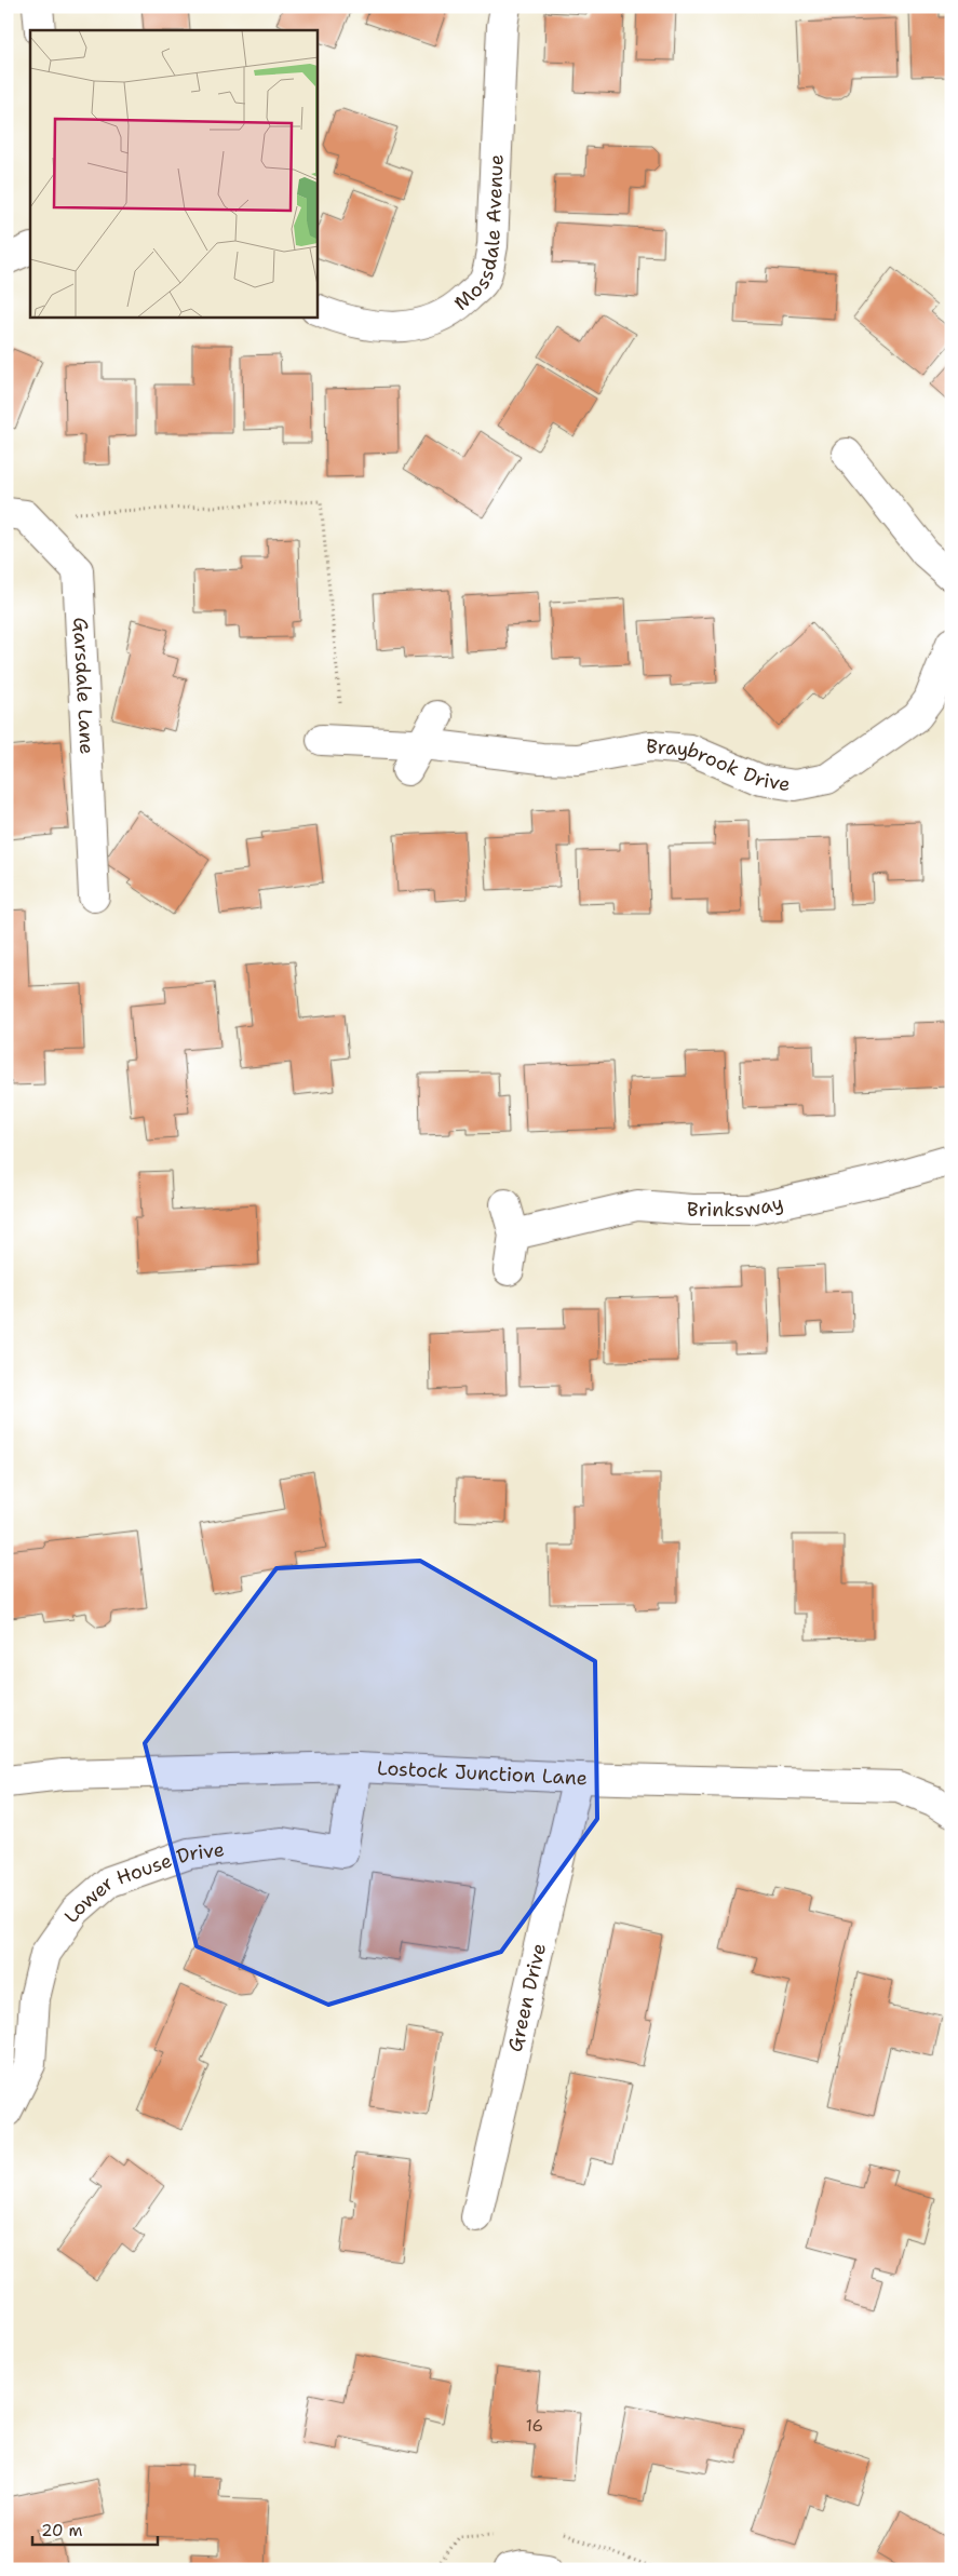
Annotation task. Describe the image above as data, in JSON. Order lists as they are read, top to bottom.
{
  "streets": {
    "street": [
      "Mossdale Avenue",
      "Garsdale Lane",
      "Braybrook Drive",
      "Brinksway",
      "Lostock Junction Lane",
      "Lower House Drive",
      "Green Drive"
    ]
  },
  "crossings": [
    ["Lostock Junction Lane", "Lower House Drive"],
    ["Lostock Junction Lane", "Green Drive"]
  ],
  "house_numbers": ["16"],
  "scale_bar": "20 m"
}
